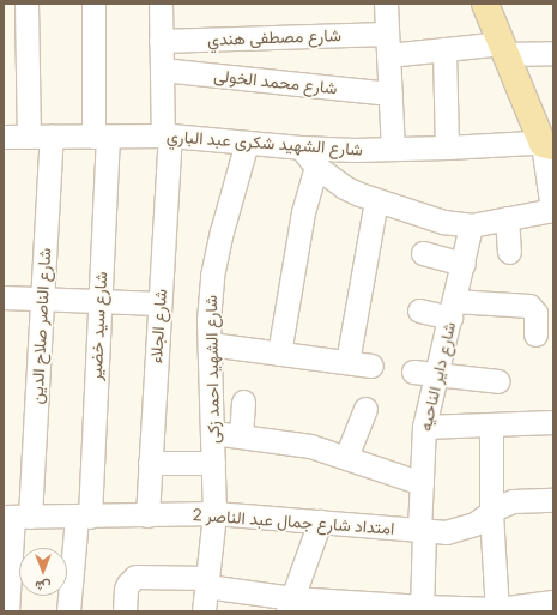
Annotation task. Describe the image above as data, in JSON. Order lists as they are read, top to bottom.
{
  "streets": {
    "street": [
      "شارع مصطفى هندي",
      "شارع محمد الخولى",
      "شارع الشهيد شكرى عبد الباري",
      "شارع الناصر صلاح الدين",
      "شارع سيد خضير",
      "شارع الجلاء",
      "شارع الشهيد احمد زكى",
      "شارع داير الناحيه",
      "امتداد شارع جمال عبد الناصر 2"
    ]
  },
  "crossings": [
    ["شارع مصطفى هندي", "شارع الجلاء"],
    ["شارع محمد الخولى", "شارع الجلاء"],
    ["شارع الشهيد شكرى عبد الباري", "شارع الناصر صلاح الدين"],
    ["شارع الشهيد شكرى عبد الباري", "شارع سيد خضير"],
    ["شارع الشهيد شكرى عبد الباري", "شارع الجلاء"],
    ["شارع الشهيد شكرى عبد الباري", "شارع الشهيد احمد زكى"],
    ["شارع الناصر صلاح الدين", "امتداد شارع جمال عبد الناصر 2"],
    ["شارع سيد خضير", "امتداد شارع جمال عبد الناصر 2"],
    ["شارع الجلاء", "امتداد شارع جمال عبد الناصر 2"],
    ["شارع الشهيد احمد زكى", "امتداد شارع جمال عبد الناصر 2"],
    ["شارع داير الناحيه", "امتداد شارع جمال عبد الناصر 2"]
  ],
  "north": "bottom"
}
